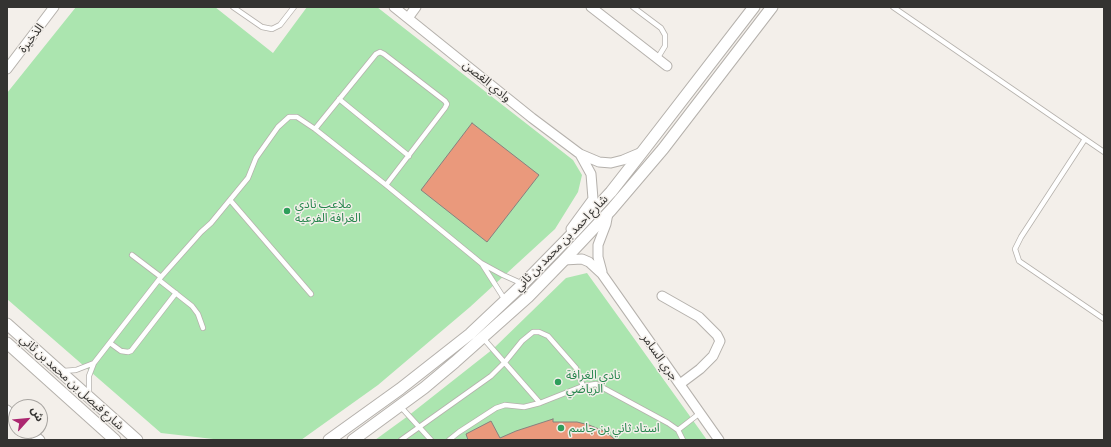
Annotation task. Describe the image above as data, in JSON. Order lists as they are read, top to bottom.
{
  "streets": {
    "street": [
      "الذخيرة",
      "وادي الغصن",
      "شارع احمد بن محمد بن ثاني",
      "جري السامر",
      "شارع فيصل بن محمد بن ثاني"
    ]
  },
  "crossings": [
    ["وادي الغصن", "شارع احمد بن محمد بن ثاني"],
    ["شارع احمد بن محمد بن ثاني", "جري السامر"]
  ],
  "places": ["ملاعب نادي الغرافة الفرعية", "نادي الغرافة الرياضي", "استاد ثاني بن جاسم"],
  "north": "top right"
}
